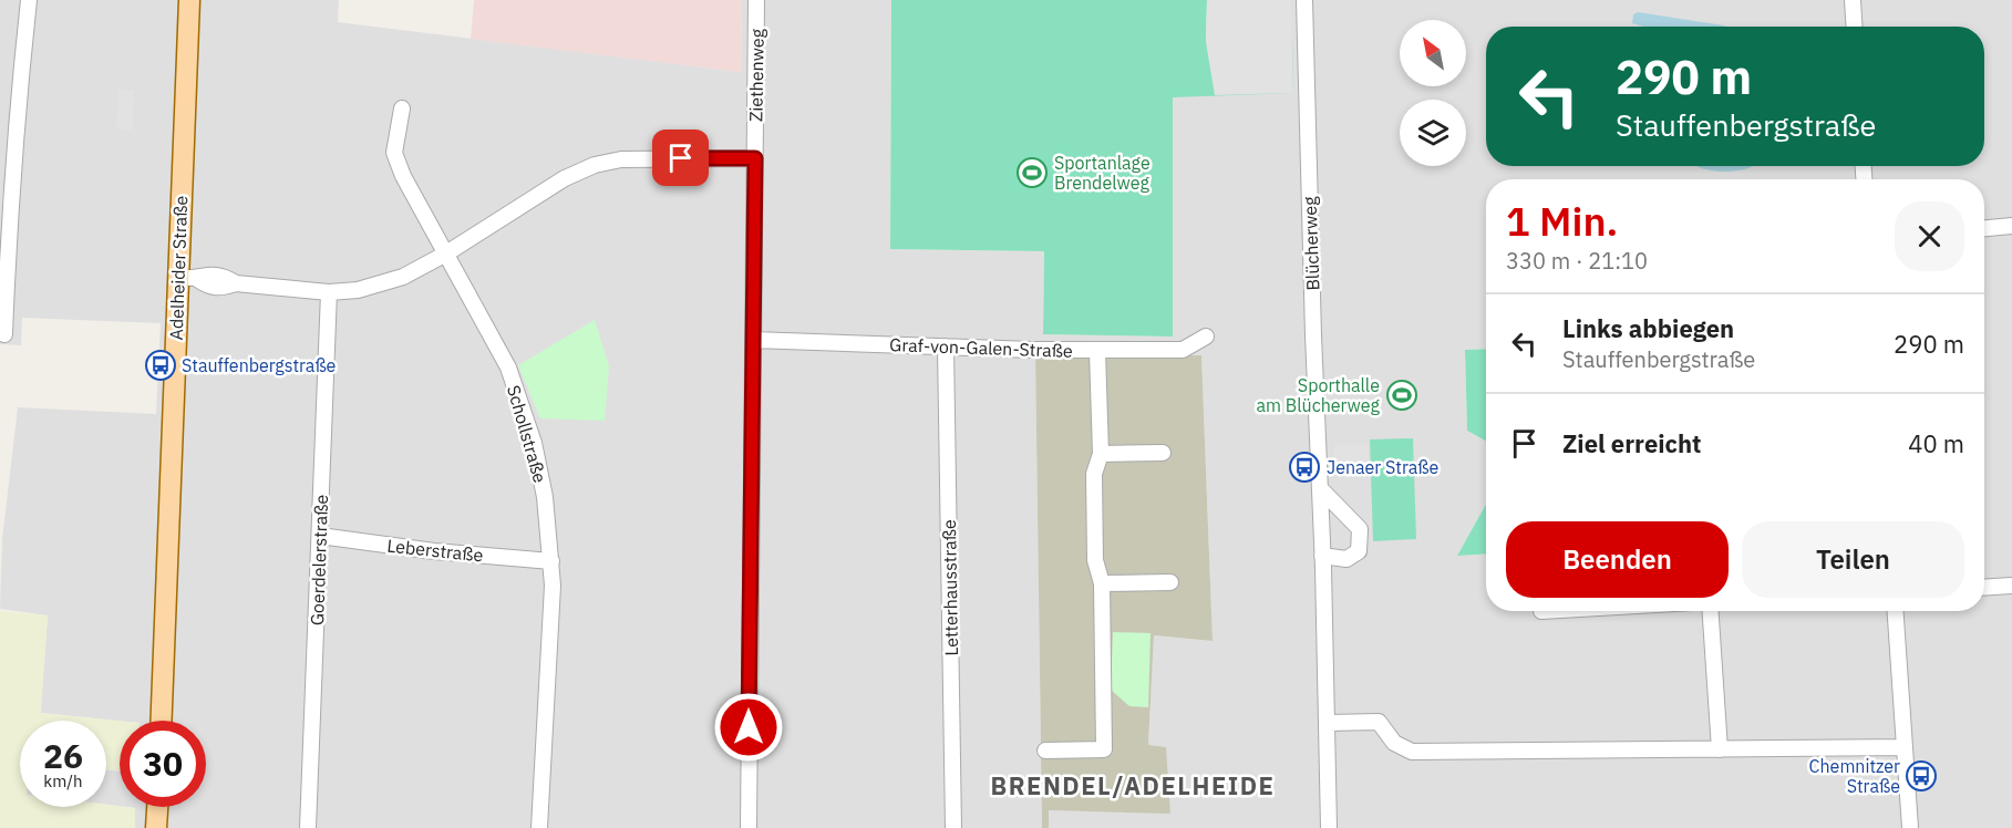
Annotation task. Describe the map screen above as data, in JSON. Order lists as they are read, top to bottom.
{
  "streets": {
    "main road": ["Adelheider Straße"],
    "street": [
      "Ziethenweg",
      "Blücherweg",
      "Graf-von-Galen-Straße",
      "Schollstraße",
      "Leberstraße",
      "Goerdelerstraße",
      "Letterhausstraße"
    ]
  },
  "crossings": [
    ["Ziethenweg", "Graf-von-Galen-Straße"],
    ["Graf-von-Galen-Straße", "Letterhausstraße"],
    ["Schollstraße", "Leberstraße"],
    ["Leberstraße", "Goerdelerstraße"]
  ],
  "districts": ["BRENDEL/ADELHEIDE"],
  "places": {
    "sports": ["Sportanlage Brendelweg", "Sporthalle am Blücherweg"],
    "bus stop": ["Stauffenbergstraße", "Jenaer Straße", "Chemnitzer Straße"]
  },
  "north": "top left",
  "page": {
    "turn": ["290 m", "Stauffenbergstraße"],
    "heading": ["1 Min.", "330 m · 21:10"],
    "list": [
      {
        "name": "Links abbiegen",
        "note": "Stauffenbergstraße",
        "value": "290 m"
      },
      {
        "name": "Ziel erreicht",
        "value": "40 m"
      }
    ],
    "buttons": ["Beenden", "Teilen"],
    "speed": "26 km/h",
    "limit": "30"
  }
}
